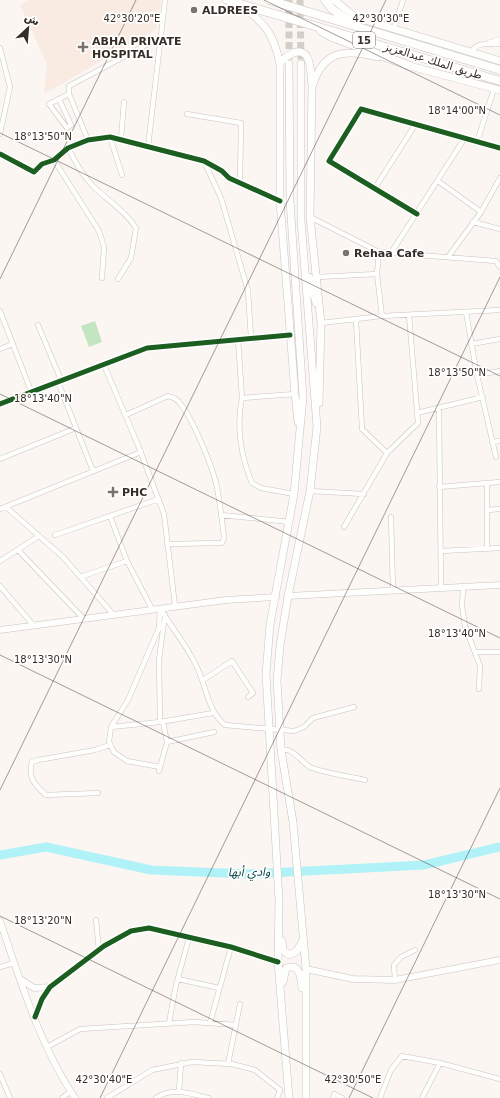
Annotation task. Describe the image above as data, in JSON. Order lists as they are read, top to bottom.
{
  "streets": {
    "highway": ["15", "طريق الملك عبدالعزيز"]
  },
  "water": ["وادي أبها"],
  "places": {
    "other": ["ALDREES", "Rehaa Cafe"],
    "health": ["ABHA PRIVATE HOSPITAL", "PHC"]
  },
  "north": "top right",
  "coordinates": [
    "42°30'20\"E",
    "42°30'30\"E",
    "18°14'00\"N",
    "18°13'50\"N",
    "18°13'40\"N",
    "18°13'30\"N",
    "18°13'20\"N",
    "42°30'40\"E",
    "42°30'50\"E"
  ]
}
